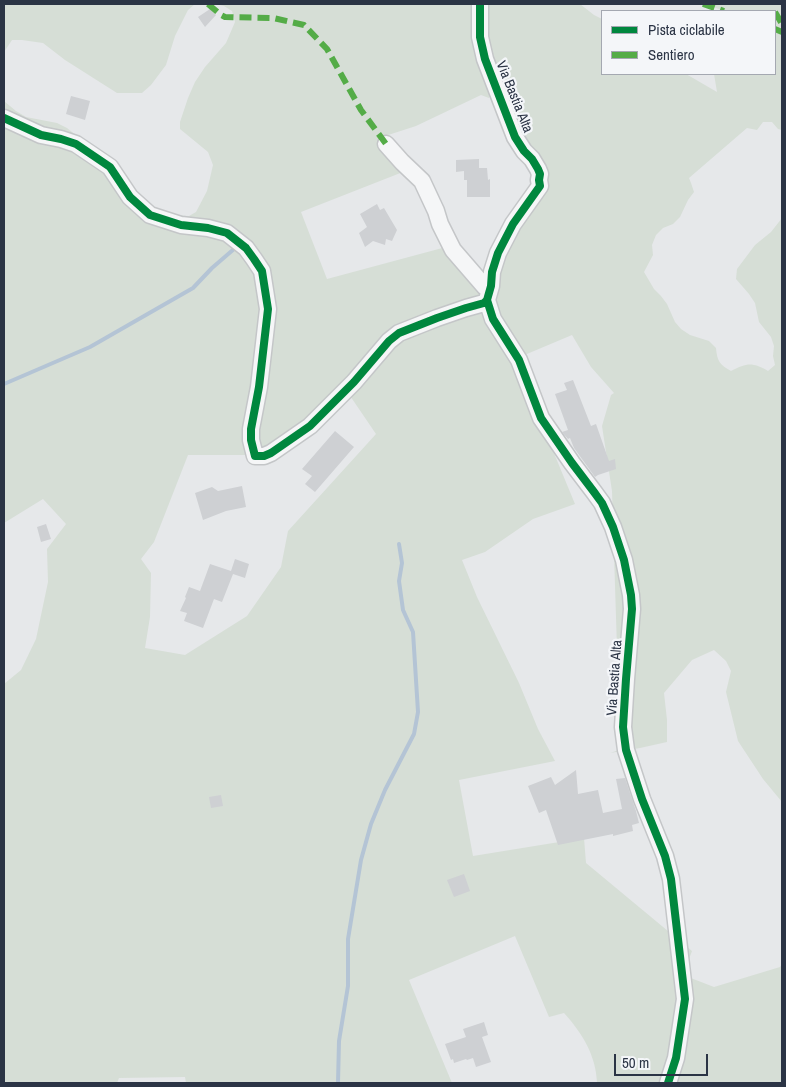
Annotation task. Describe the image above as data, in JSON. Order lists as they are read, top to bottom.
{
  "streets": {
    "street": ["Via Bastia Alta"]
  },
  "legend": ["Pista ciclabile", "Sentiero"],
  "scale_bar": "50 m"
}
